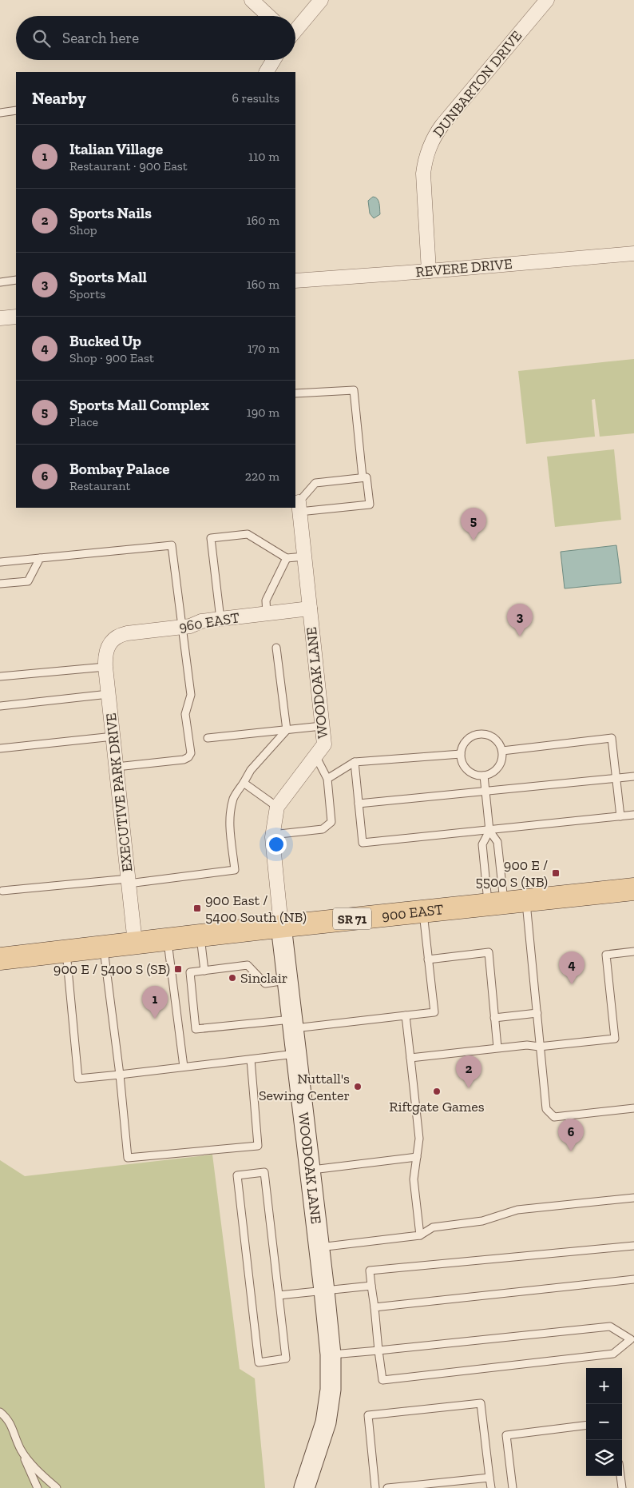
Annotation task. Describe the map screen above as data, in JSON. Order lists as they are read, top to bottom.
{
  "streets": {
    "main road": ["900 EAST", "SR 71"],
    "street": [
      "DUNBARTON DRIVE",
      "REVERE DRIVE",
      "960 EAST",
      "WOODOAK LANE",
      "EXECUTIVE PARK DRIVE"
    ]
  },
  "crossings": [
    ["DUNBARTON DRIVE", "REVERE DRIVE"],
    ["960 EAST", "WOODOAK LANE"],
    ["960 EAST", "EXECUTIVE PARK DRIVE"],
    ["WOODOAK LANE", "900 EAST"],
    ["EXECUTIVE PARK DRIVE", "900 EAST"]
  ],
  "places": {
    "transit": ["900 E / 5500 S (NB)", "900 East / 5400 South (NB)", "900 E / 5400 S (SB)"],
    "other": ["Sinclair", "Nuttall's Sewing Center", "Riftgate Games"]
  },
  "page": {
    "search": "Search here",
    "heading": ["Nearby", "6 results"],
    "list": [
      {
        "mark": "1",
        "name": "Italian Village",
        "note": "Restaurant · 900 East",
        "value": "110 m"
      },
      {
        "mark": "2",
        "name": "Sports Nails",
        "note": "Shop",
        "value": "160 m"
      },
      {
        "mark": "3",
        "name": "Sports Mall",
        "note": "Sports",
        "value": "160 m"
      },
      {
        "mark": "4",
        "name": "Bucked Up",
        "note": "Shop · 900 East",
        "value": "170 m"
      },
      {
        "mark": "5",
        "name": "Sports Mall Complex",
        "note": "Place",
        "value": "190 m"
      },
      {
        "mark": "6",
        "name": "Bombay Palace",
        "note": "Restaurant",
        "value": "220 m"
      }
    ],
    "pins": [
      "5",
      "3",
      "4",
      "1",
      "2",
      "6"
    ],
    "map_buttons": ["+", "−"]
  }
}
